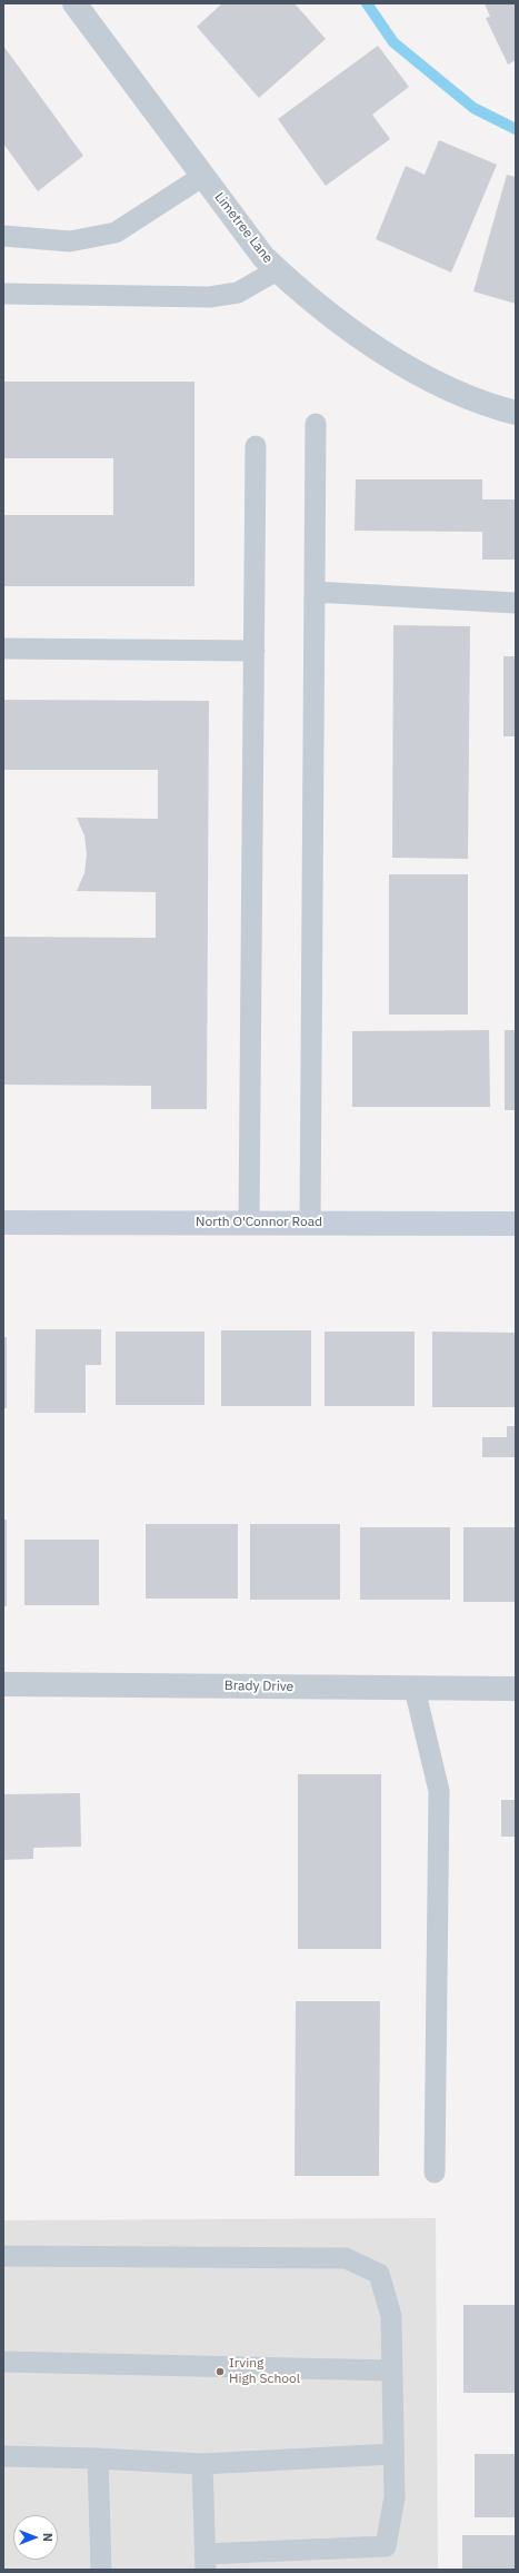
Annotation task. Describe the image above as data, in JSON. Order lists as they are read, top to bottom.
{
  "streets": {
    "main road": ["North O'Connor Road"],
    "street": ["Limetree Lane", "Brady Drive"]
  },
  "places": ["Irving High School"],
  "north": "right"
}
